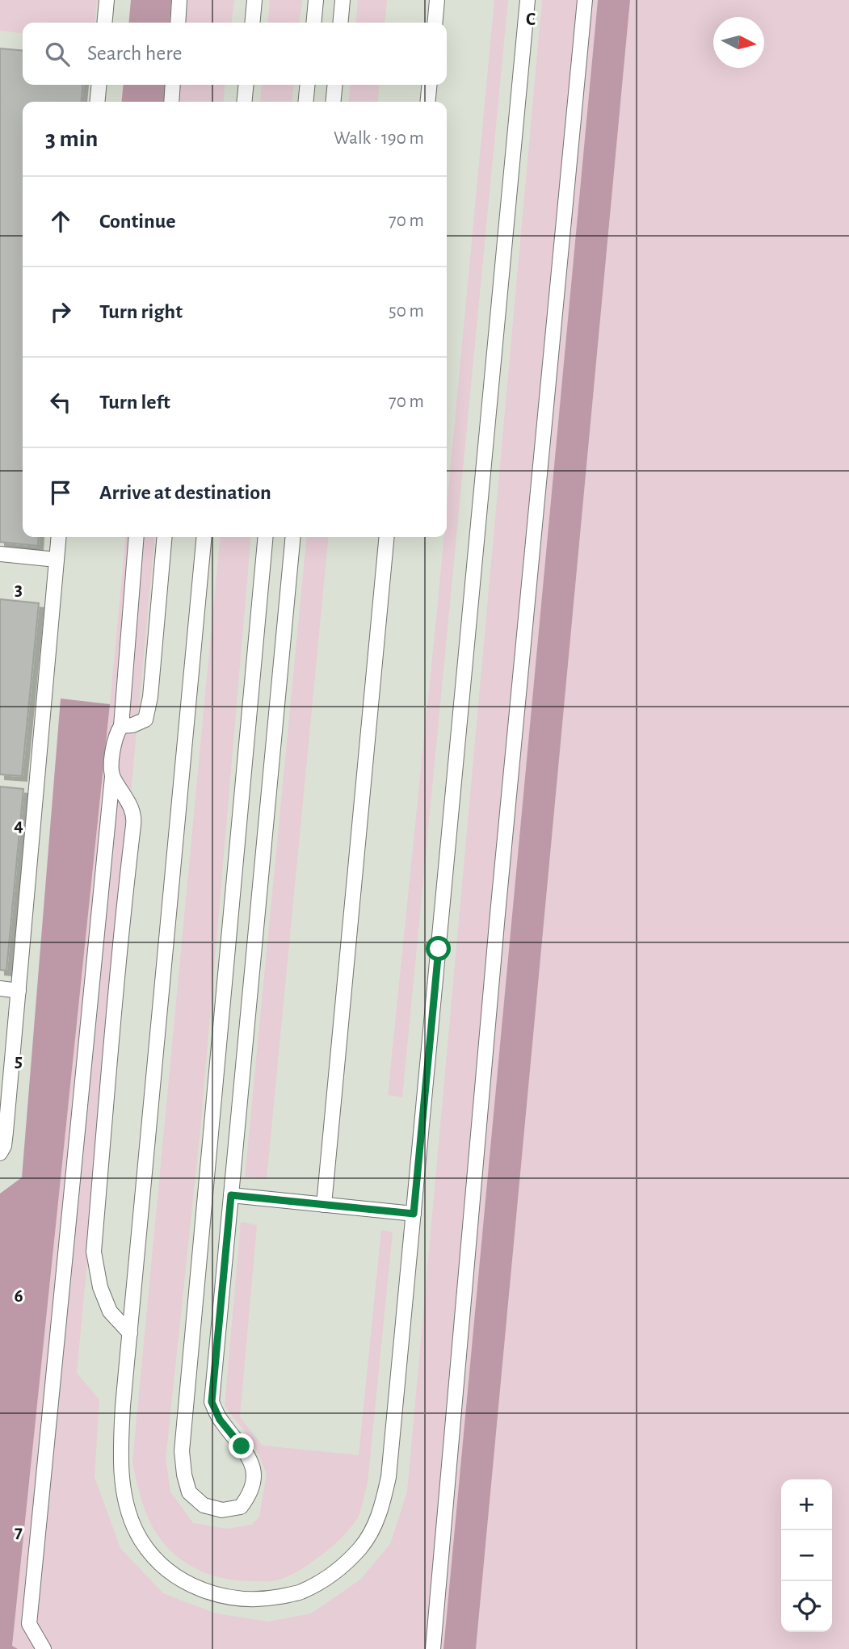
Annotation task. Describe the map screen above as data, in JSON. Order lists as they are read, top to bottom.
{
  "north": "right",
  "page": {
    "search": "Search here",
    "heading": ["3 min", "Walk · 190 m"],
    "list": [
      ["Continue", "70 m"],
      ["Turn right", "50 m"],
      ["Turn left", "70 m"],
      "Arrive at destination"
    ],
    "map_buttons": ["+", "−"]
  },
  "grid": {
    "columns": ["C"],
    "rows": [
      "3",
      "4",
      "5",
      "6",
      "7"
    ]
  }
}
